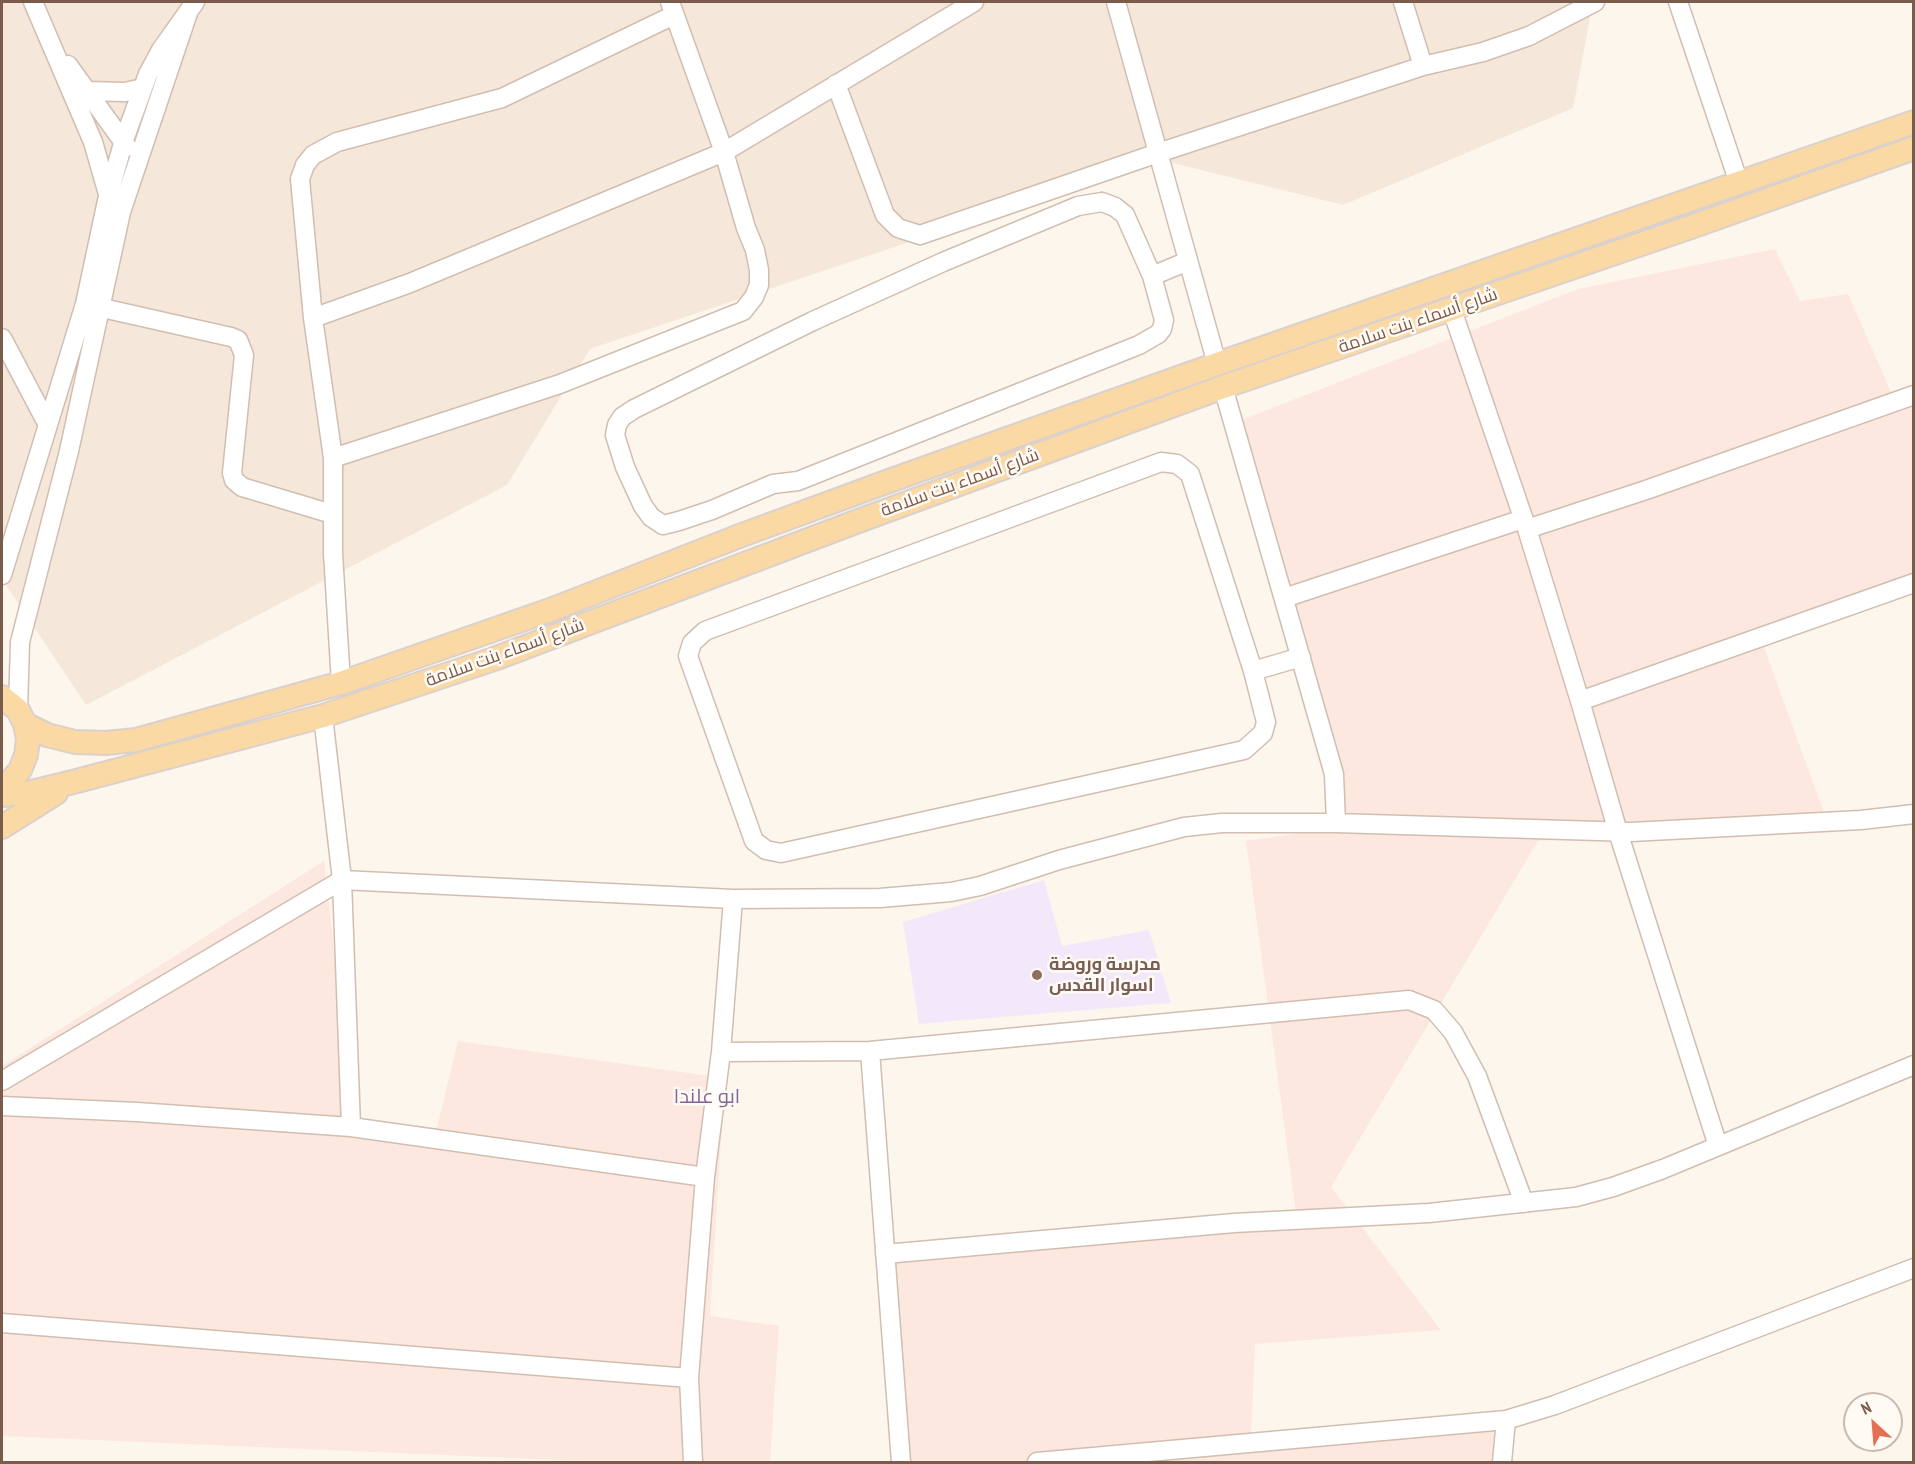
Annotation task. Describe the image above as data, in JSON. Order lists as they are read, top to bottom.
{
  "streets": {
    "main road": ["شارع أسماء بنت سلامة"]
  },
  "districts": ["ابو علندا"],
  "places": ["مدرسة وروضة اسوار القدس"],
  "north": "top left"
}
